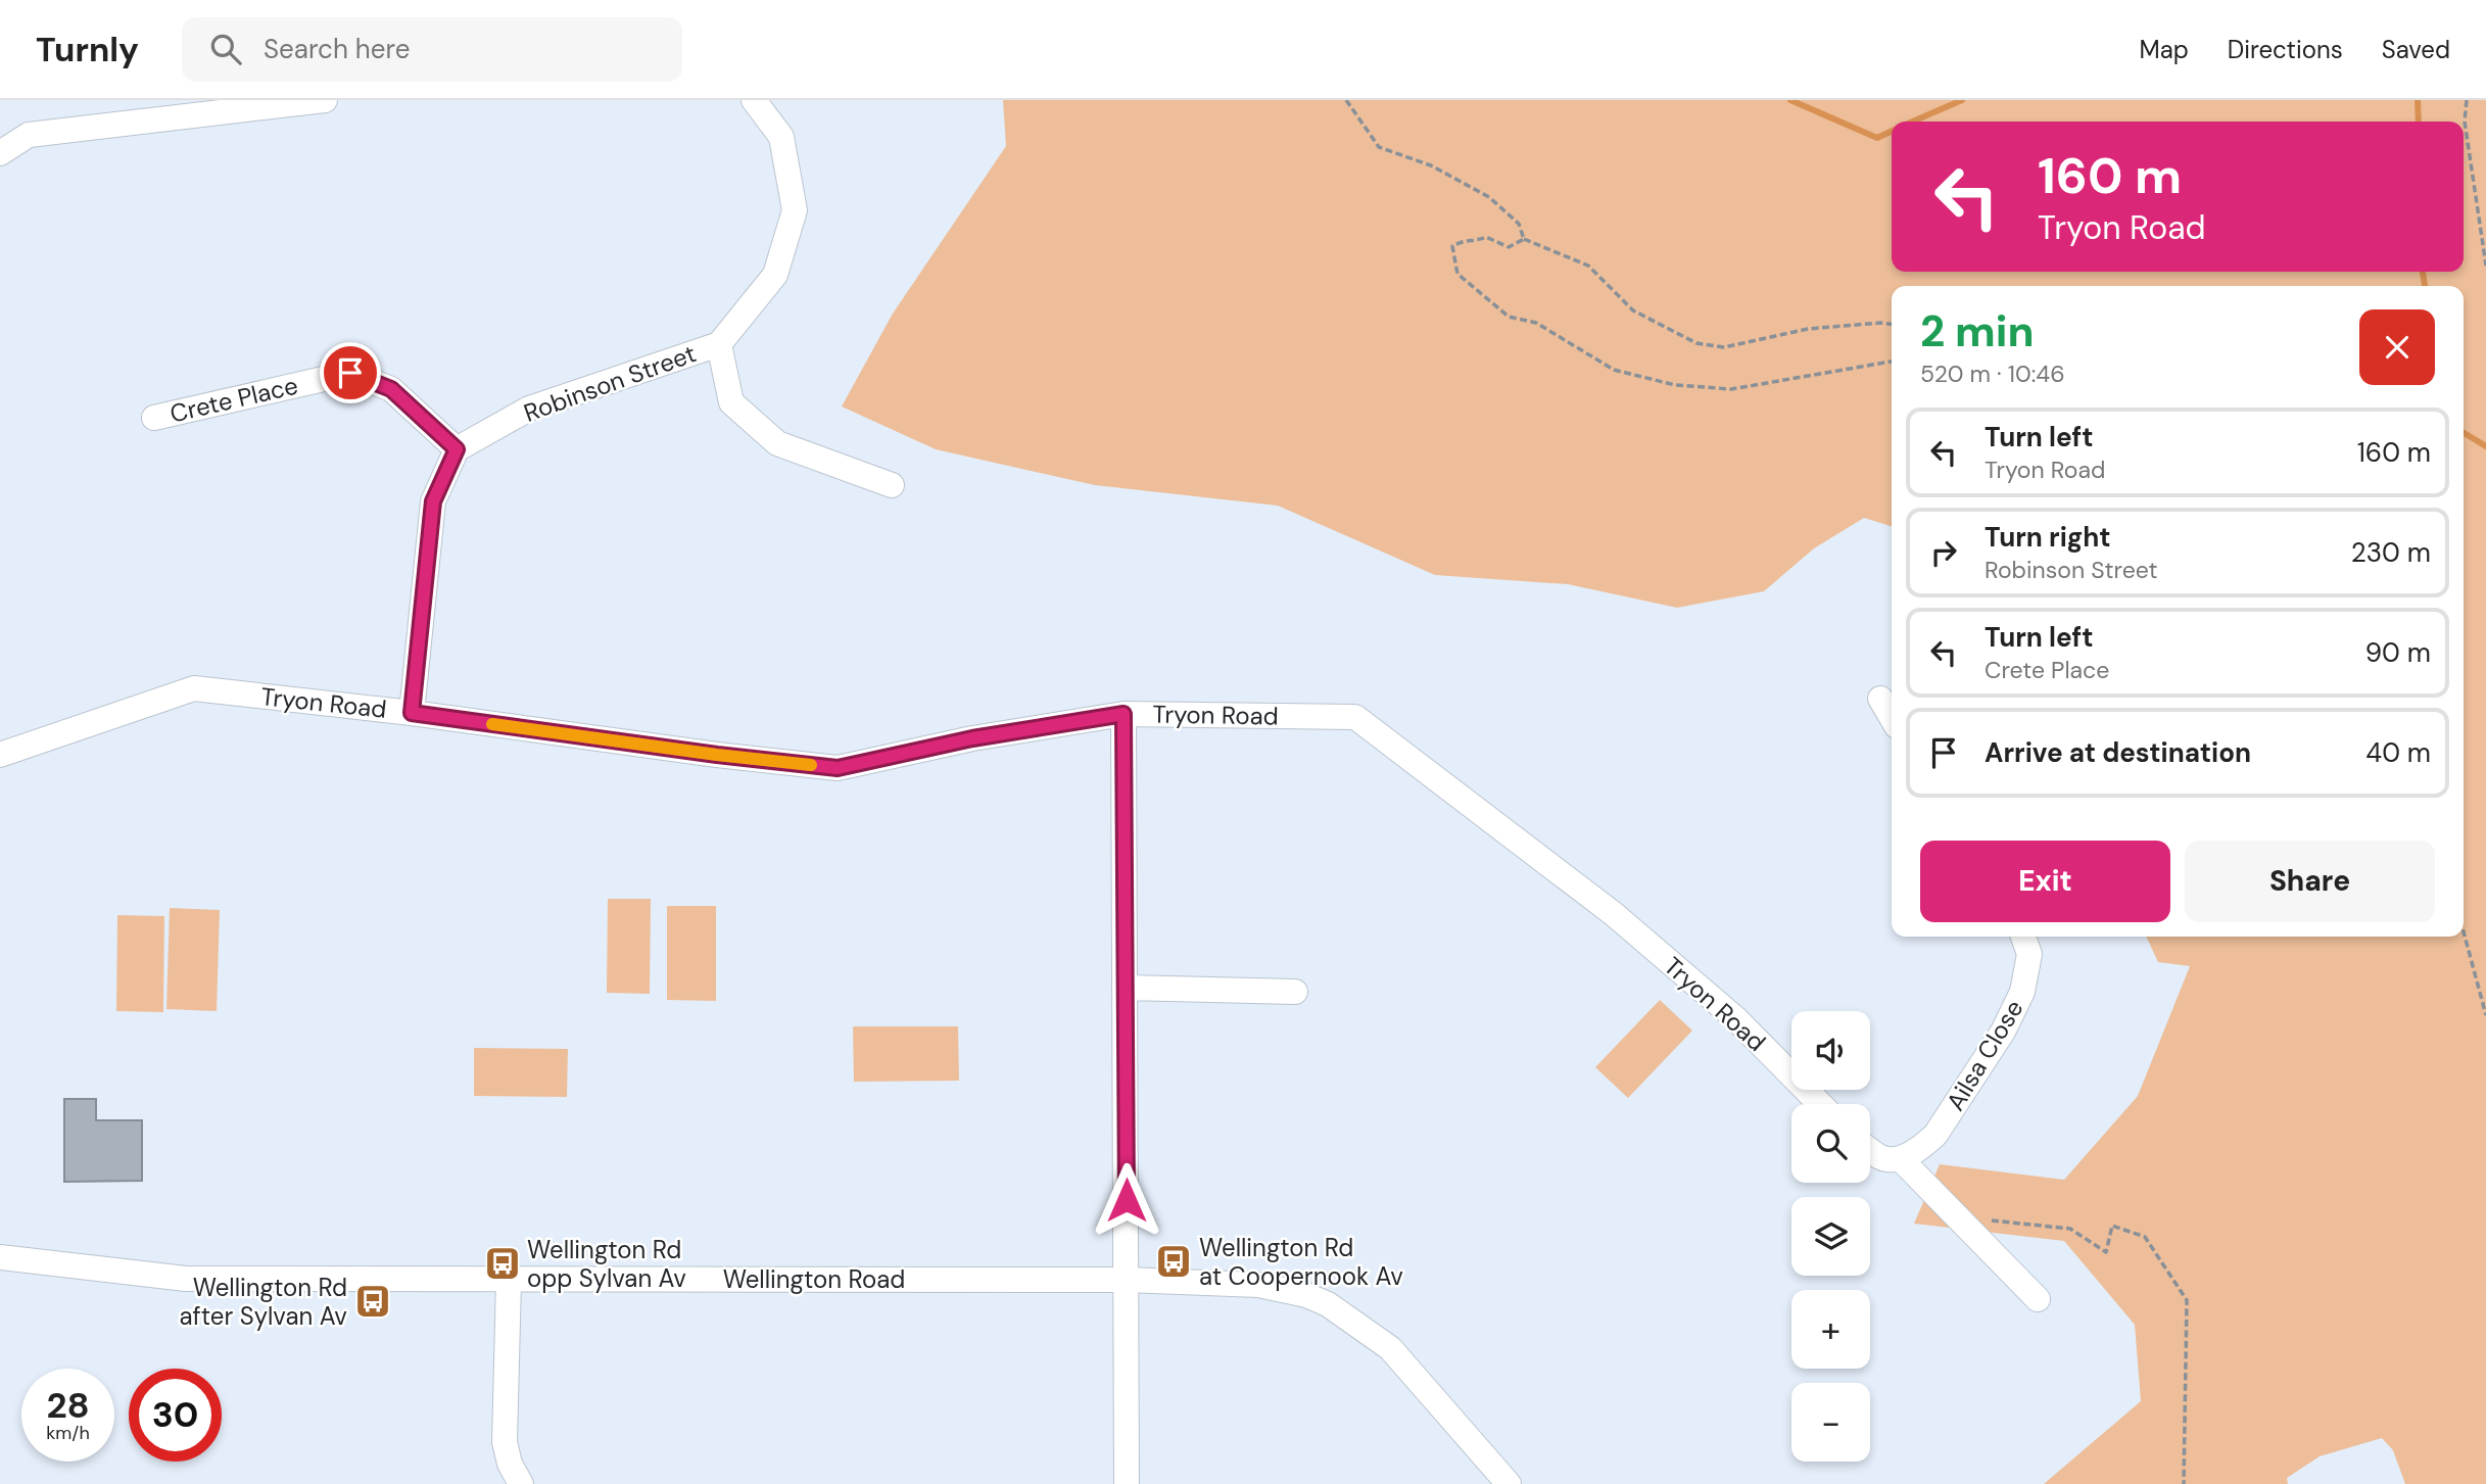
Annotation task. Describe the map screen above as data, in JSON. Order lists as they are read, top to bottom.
{
  "streets": {
    "street": [
      "Robinson Street",
      "Crete Place",
      "Tryon Road",
      "Ailsa Close",
      "Wellington Road"
    ]
  },
  "crossings": [
    ["Robinson Street", "Crete Place"]
  ],
  "places": {
    "bus stop": ["Wellington Rd at Coopernook Av", "Wellington Rd opp Sylvan Av", "Wellington Rd after Sylvan Av"]
  },
  "page": {
    "header": "Turnly",
    "search": "Search here",
    "nav": ["Map", "Directions", "Saved"],
    "turn": ["160 m", "Tryon Road"],
    "heading": ["2 min", "520 m · 10:46"],
    "list": [
      {
        "name": "Turn left",
        "note": "Tryon Road",
        "value": "160 m"
      },
      {
        "name": "Turn right",
        "note": "Robinson Street",
        "value": "230 m"
      },
      {
        "name": "Turn left",
        "note": "Crete Place",
        "value": "90 m"
      },
      {
        "name": "Arrive at destination",
        "value": "40 m"
      }
    ],
    "buttons": ["Exit", "Share"],
    "map_buttons": ["+", "−"],
    "speed": "28 km/h",
    "limit": "30"
  }
}
